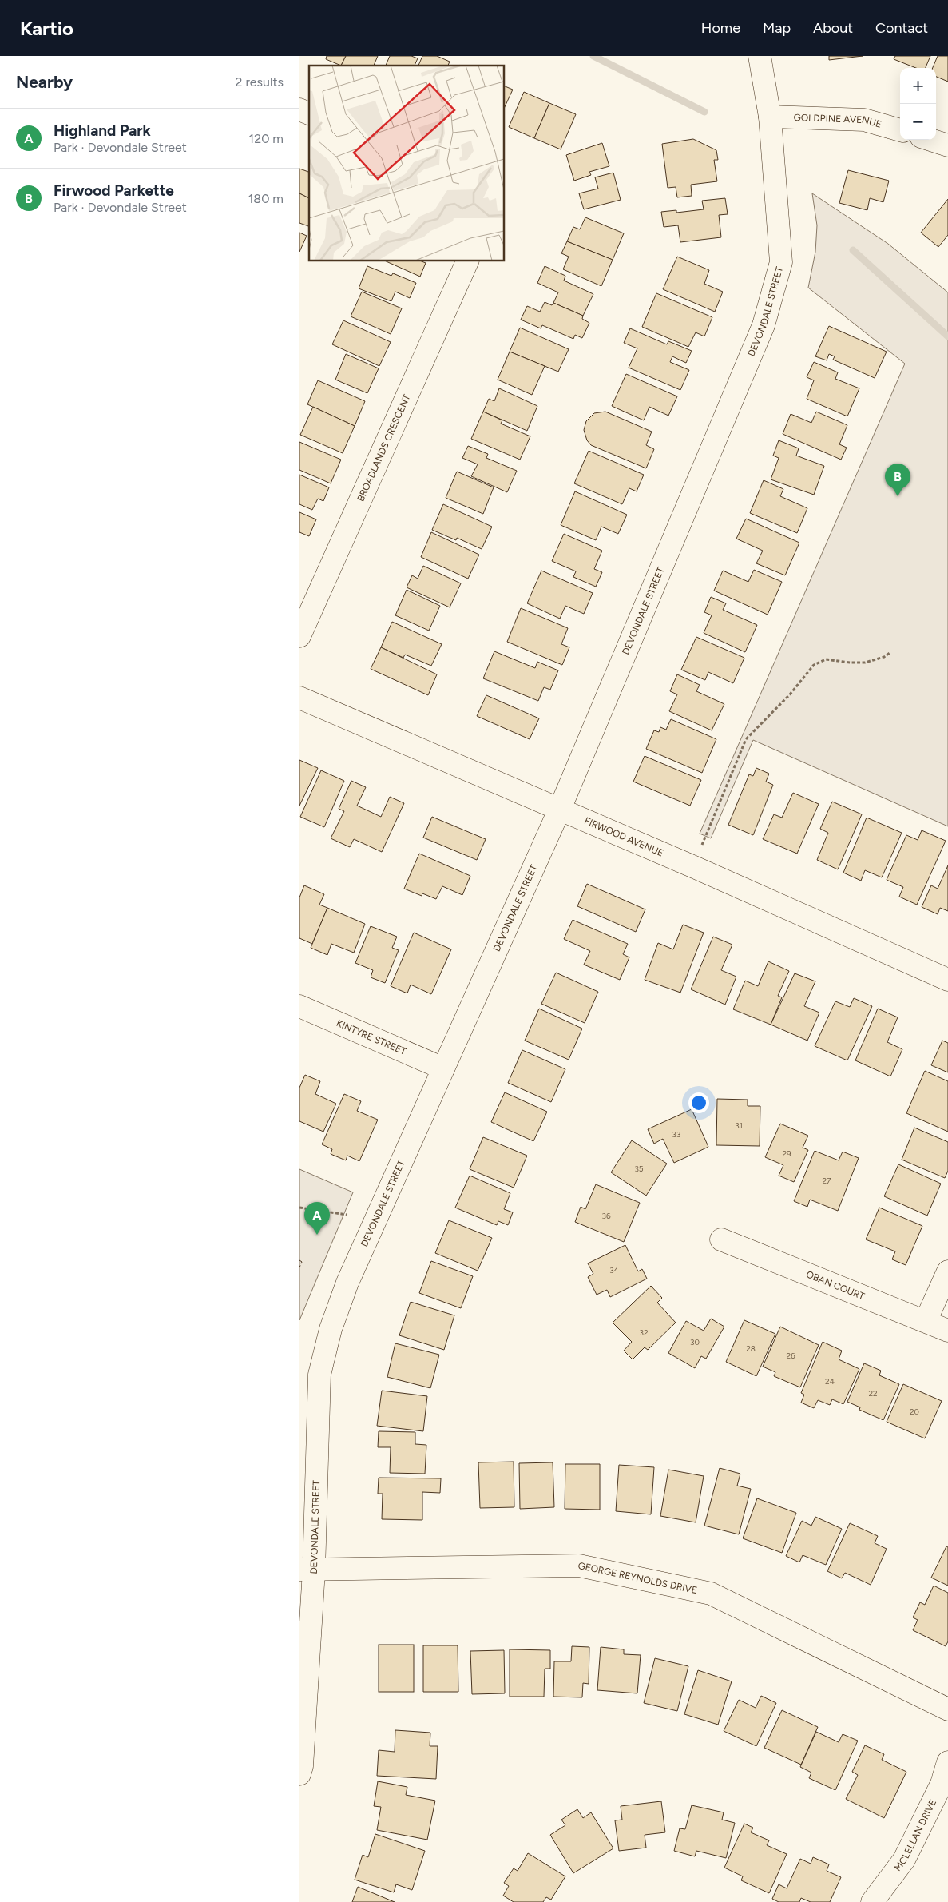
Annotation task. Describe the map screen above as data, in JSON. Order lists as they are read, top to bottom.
{
  "streets": {
    "street": [
      "GOLDPINE AVENUE",
      "DEVONDALE STREET",
      "BROADLANDS CRESCENT",
      "FIRWOOD AVENUE",
      "KINTYRE STREET",
      "OBAN COURT",
      "GEORGE REYNOLDS DRIVE",
      "MCLELLAN DRIVE"
    ]
  },
  "crossings": [
    ["GOLDPINE AVENUE", "DEVONDALE STREET"],
    ["DEVONDALE STREET", "FIRWOOD AVENUE"],
    ["DEVONDALE STREET", "KINTYRE STREET"],
    ["DEVONDALE STREET", "GEORGE REYNOLDS DRIVE"]
  ],
  "house_numbers": [
    "31",
    "33",
    "29",
    "35",
    "27",
    "36",
    "34",
    "32",
    "30",
    "28",
    "26",
    "24",
    "22",
    "20"
  ],
  "page": {
    "header": "Kartio",
    "nav": [
      "Home",
      "Map",
      "About",
      "Contact"
    ],
    "heading": ["Nearby", "2 results"],
    "map_buttons": ["+", "−"],
    "list": [
      {
        "mark": "A",
        "name": "Highland Park",
        "note": "Park · Devondale Street",
        "value": "120 m"
      },
      {
        "mark": "B",
        "name": "Firwood Parkette",
        "note": "Park · Devondale Street",
        "value": "180 m"
      }
    ],
    "pins": ["B", "A"]
  }
}
